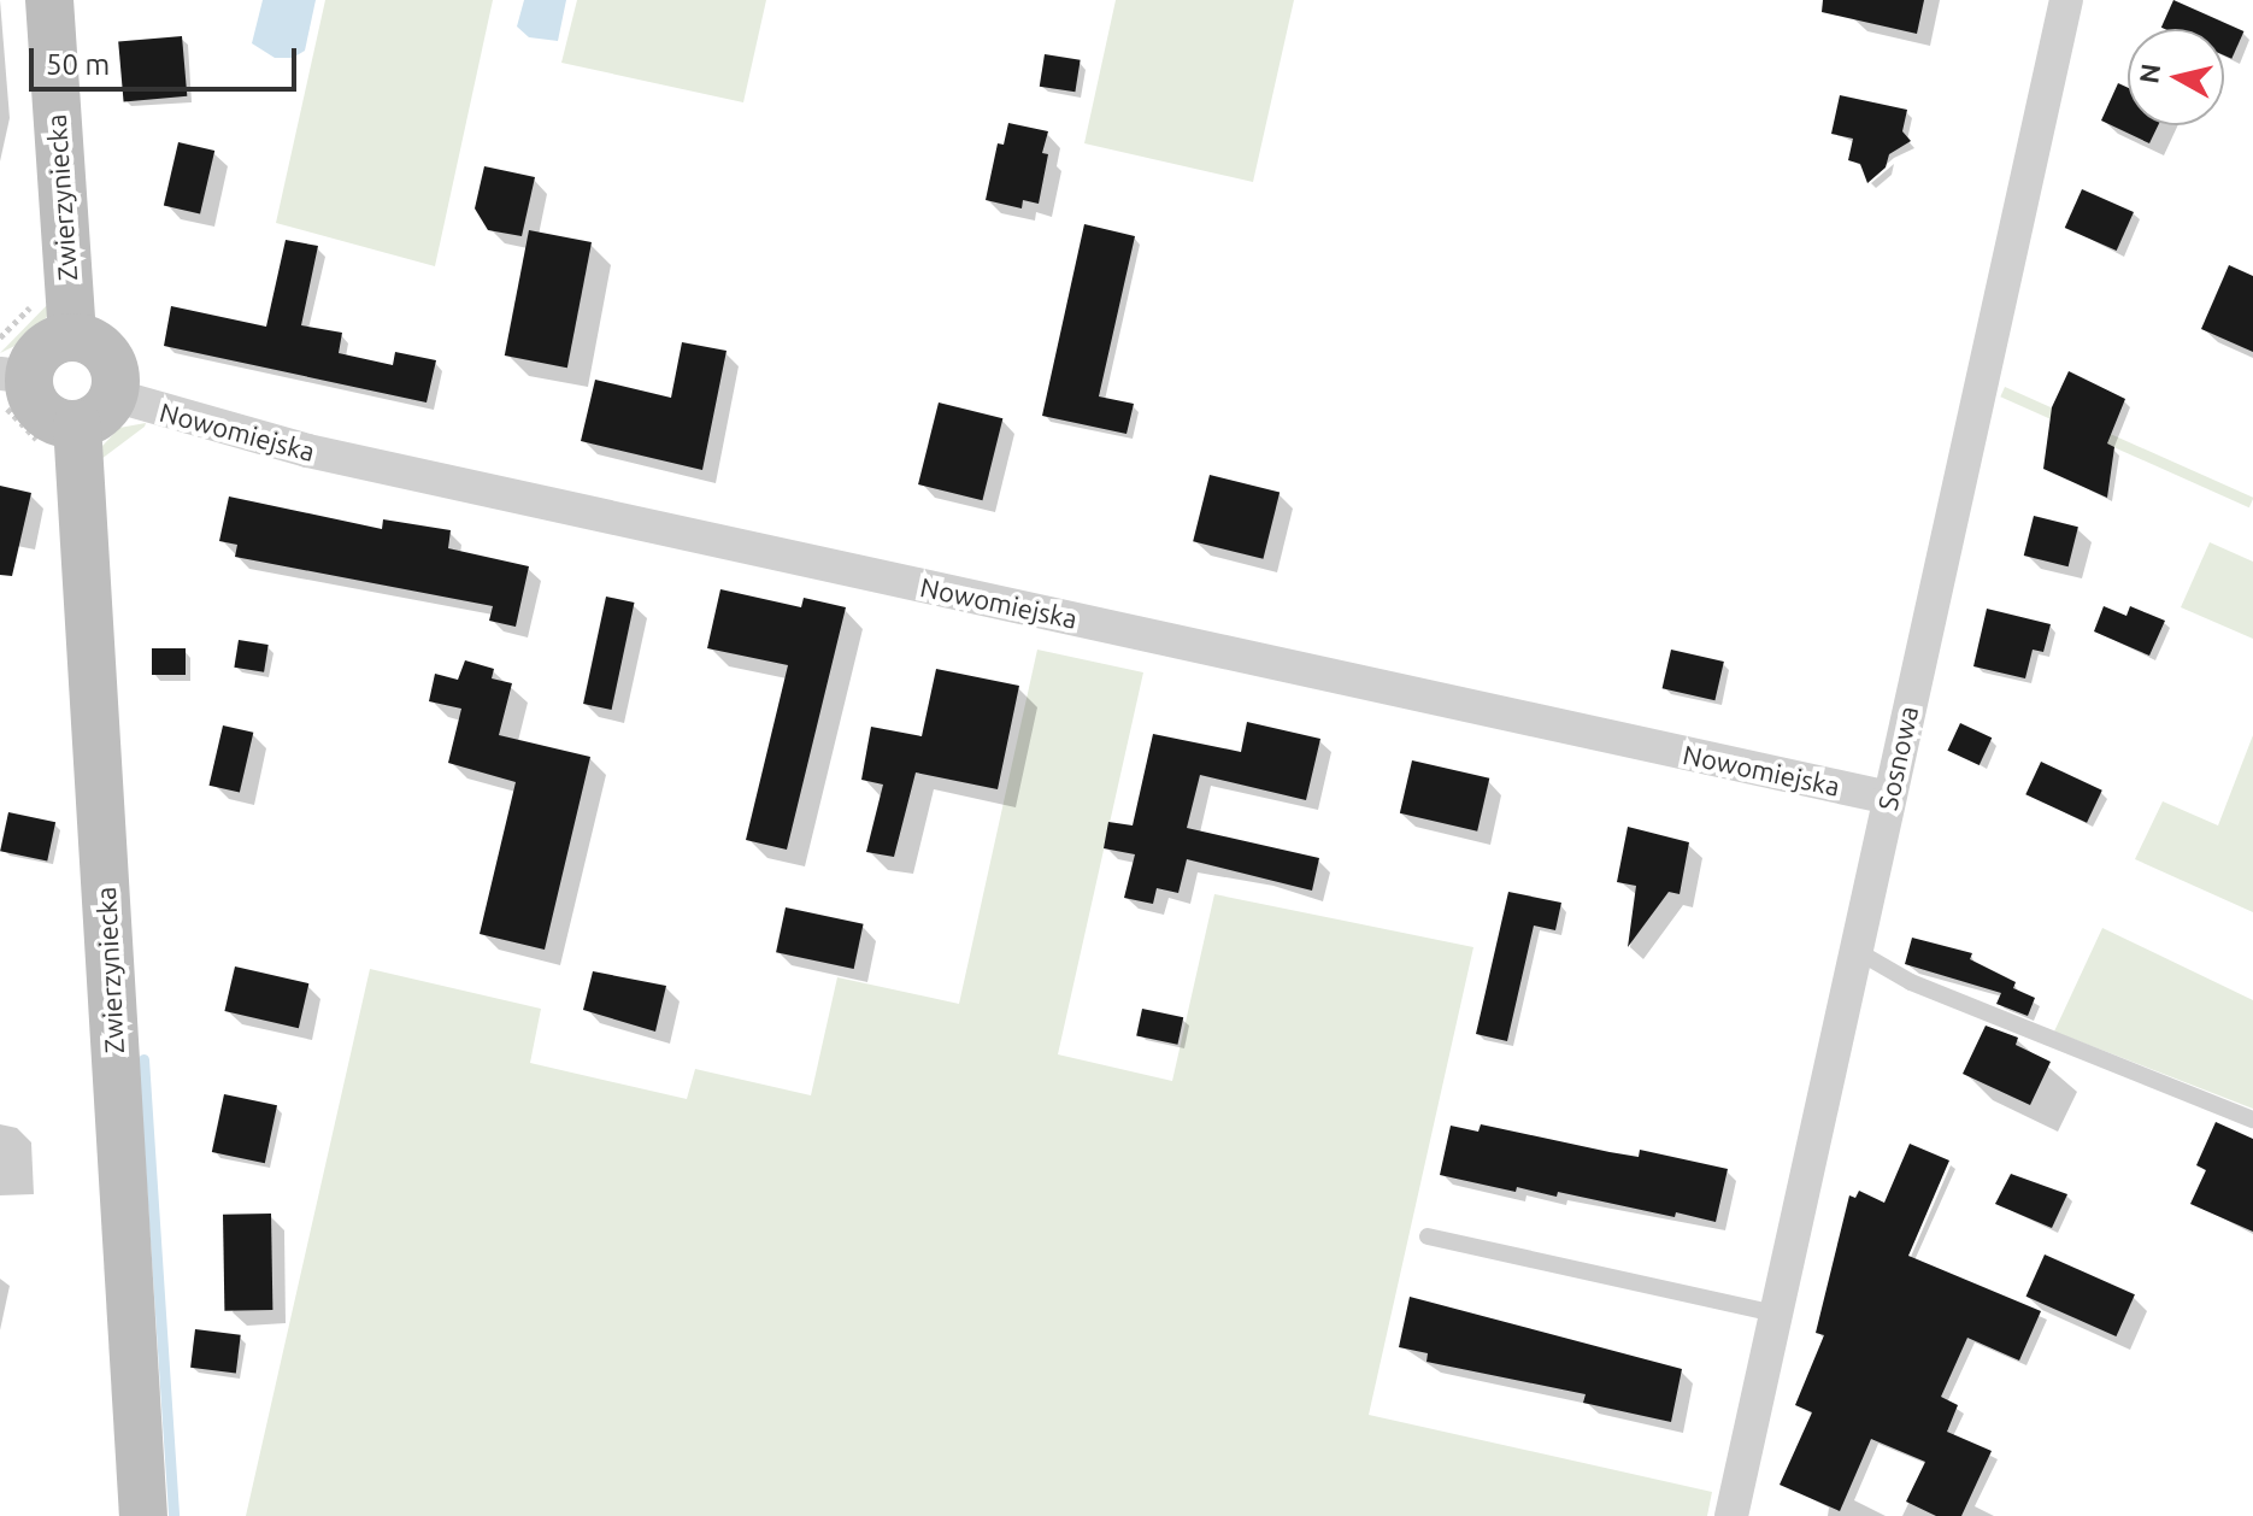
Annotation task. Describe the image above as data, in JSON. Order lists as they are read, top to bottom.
{
  "streets": {
    "street": ["Zwierzyniecka", "Nowomiejska", "Sosnowa"]
  },
  "crossings": [
    ["Zwierzyniecka", "Nowomiejska"],
    ["Nowomiejska", "Sosnowa"]
  ],
  "scale_bar": "50 m",
  "north": "left"
}
